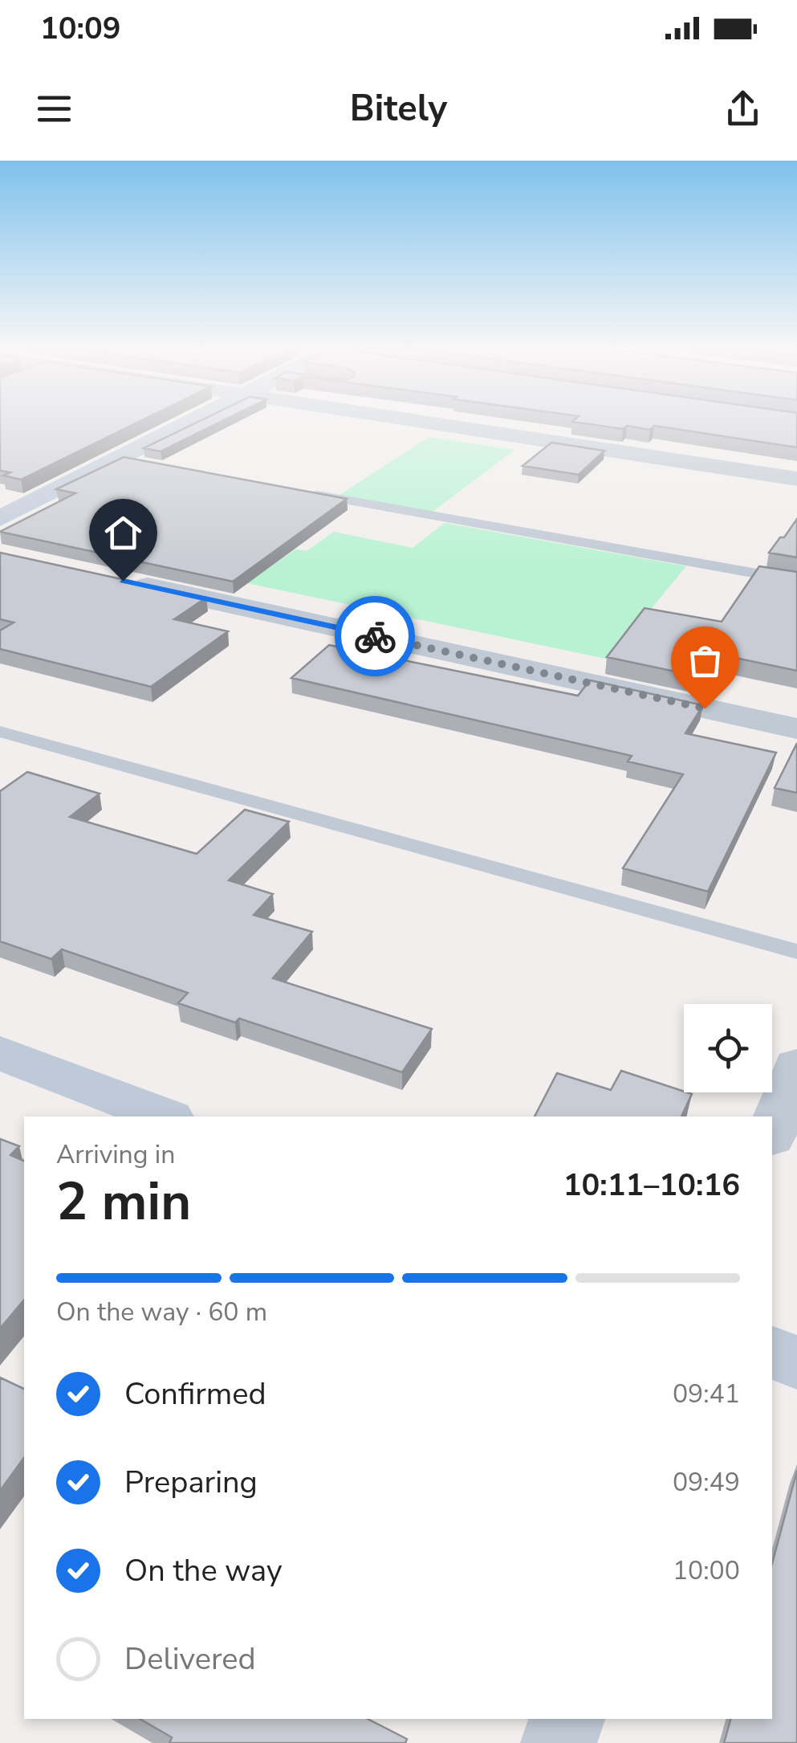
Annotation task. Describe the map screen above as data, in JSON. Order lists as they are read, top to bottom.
{
  "page": {
    "status": "10:09",
    "header": "Bitely",
    "heading": ["2 min", "Arriving in", "10:11–10:16"],
    "bar": "On the way · 60 m",
    "list": [
      ["Confirmed", "09:41"],
      ["Preparing", "09:49"],
      ["On the way", "10:00"],
      "Delivered"
    ]
  }
}
